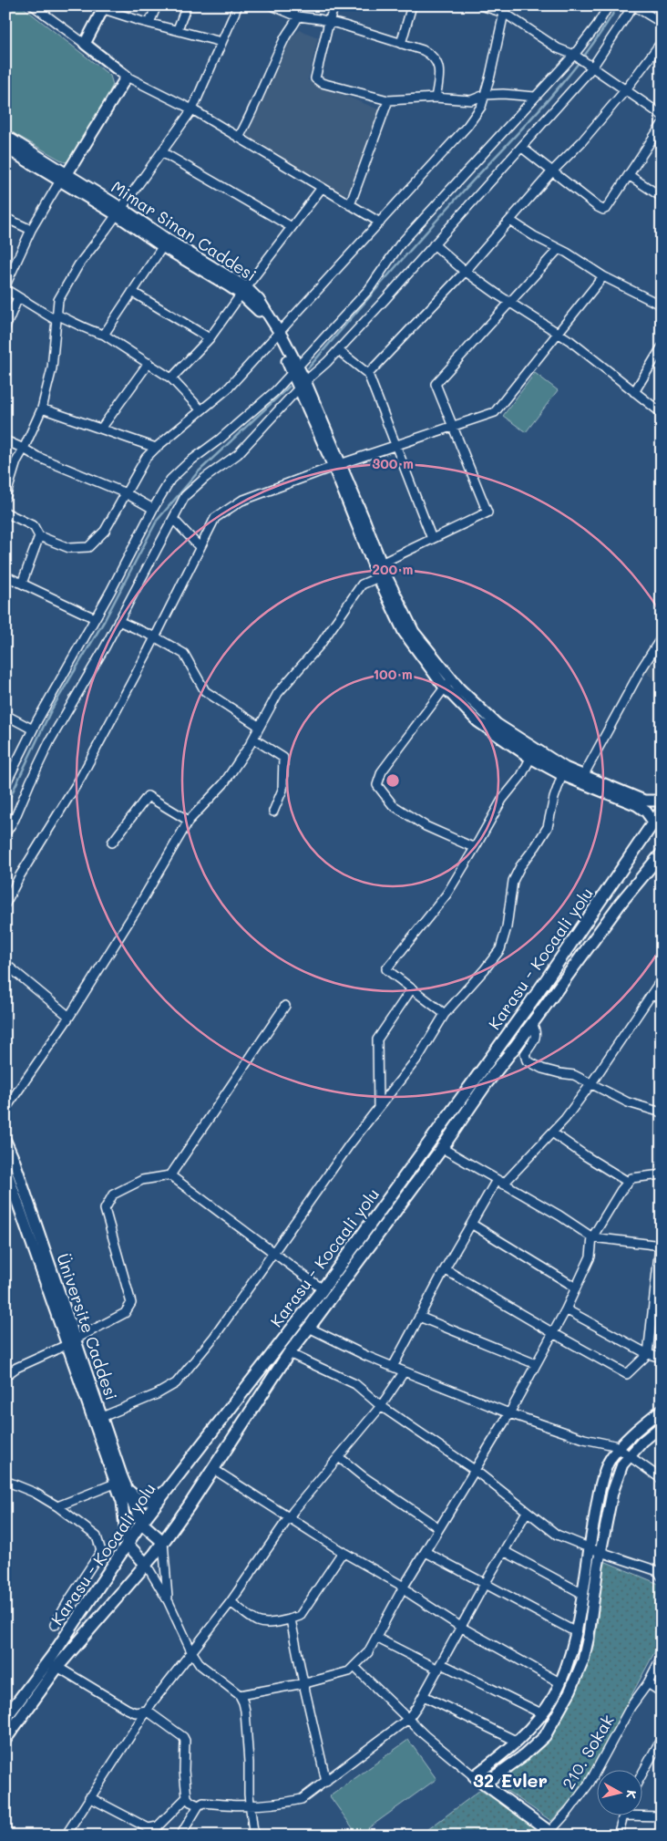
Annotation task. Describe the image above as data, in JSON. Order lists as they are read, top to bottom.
{
  "streets": {
    "highway": ["Karasu - Kocaali yolu"],
    "main road": ["Mimar Sinan Caddesi", "Üniversite Caddesi"],
    "street": ["210. Sokak"]
  },
  "crossings": [
    ["Mimar Sinan Caddesi", "Karasu - Kocaali yolu"],
    ["Karasu - Kocaali yolu", "Üniversite Caddesi"]
  ],
  "districts": ["32 Evler"],
  "north": "right",
  "rings": ["300 m", "200 m", "100 m"]
}
